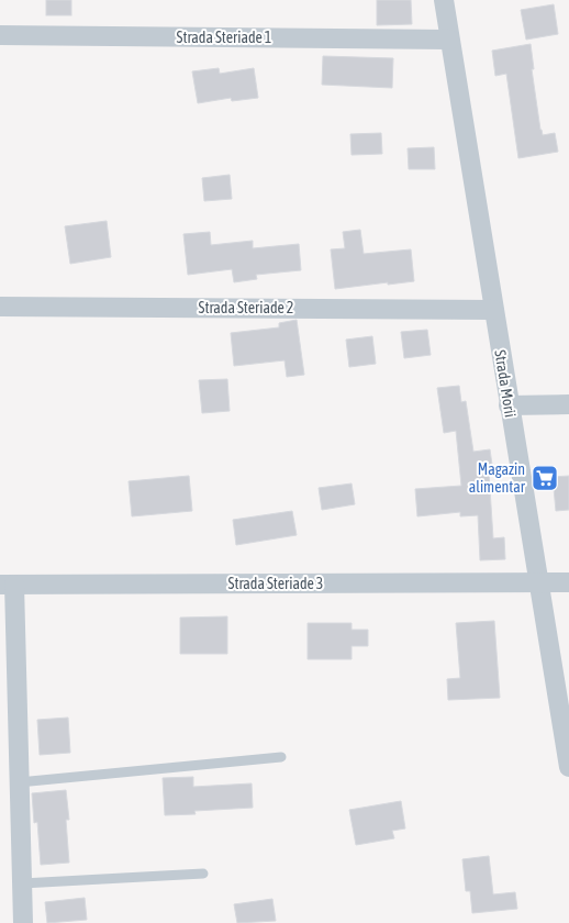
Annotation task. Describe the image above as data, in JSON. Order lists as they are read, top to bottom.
{
  "streets": {
    "street": [
      "Strada Steriade 1",
      "Strada Steriade 2",
      "Strada Morii",
      "Strada Steriade 3"
    ]
  },
  "crossings": [
    ["Strada Steriade 1", "Strada Morii"],
    ["Strada Steriade 2", "Strada Morii"],
    ["Strada Morii", "Strada Steriade 3"]
  ],
  "places": {
    "supermarket": ["Magazin alimentar"]
  }
}
